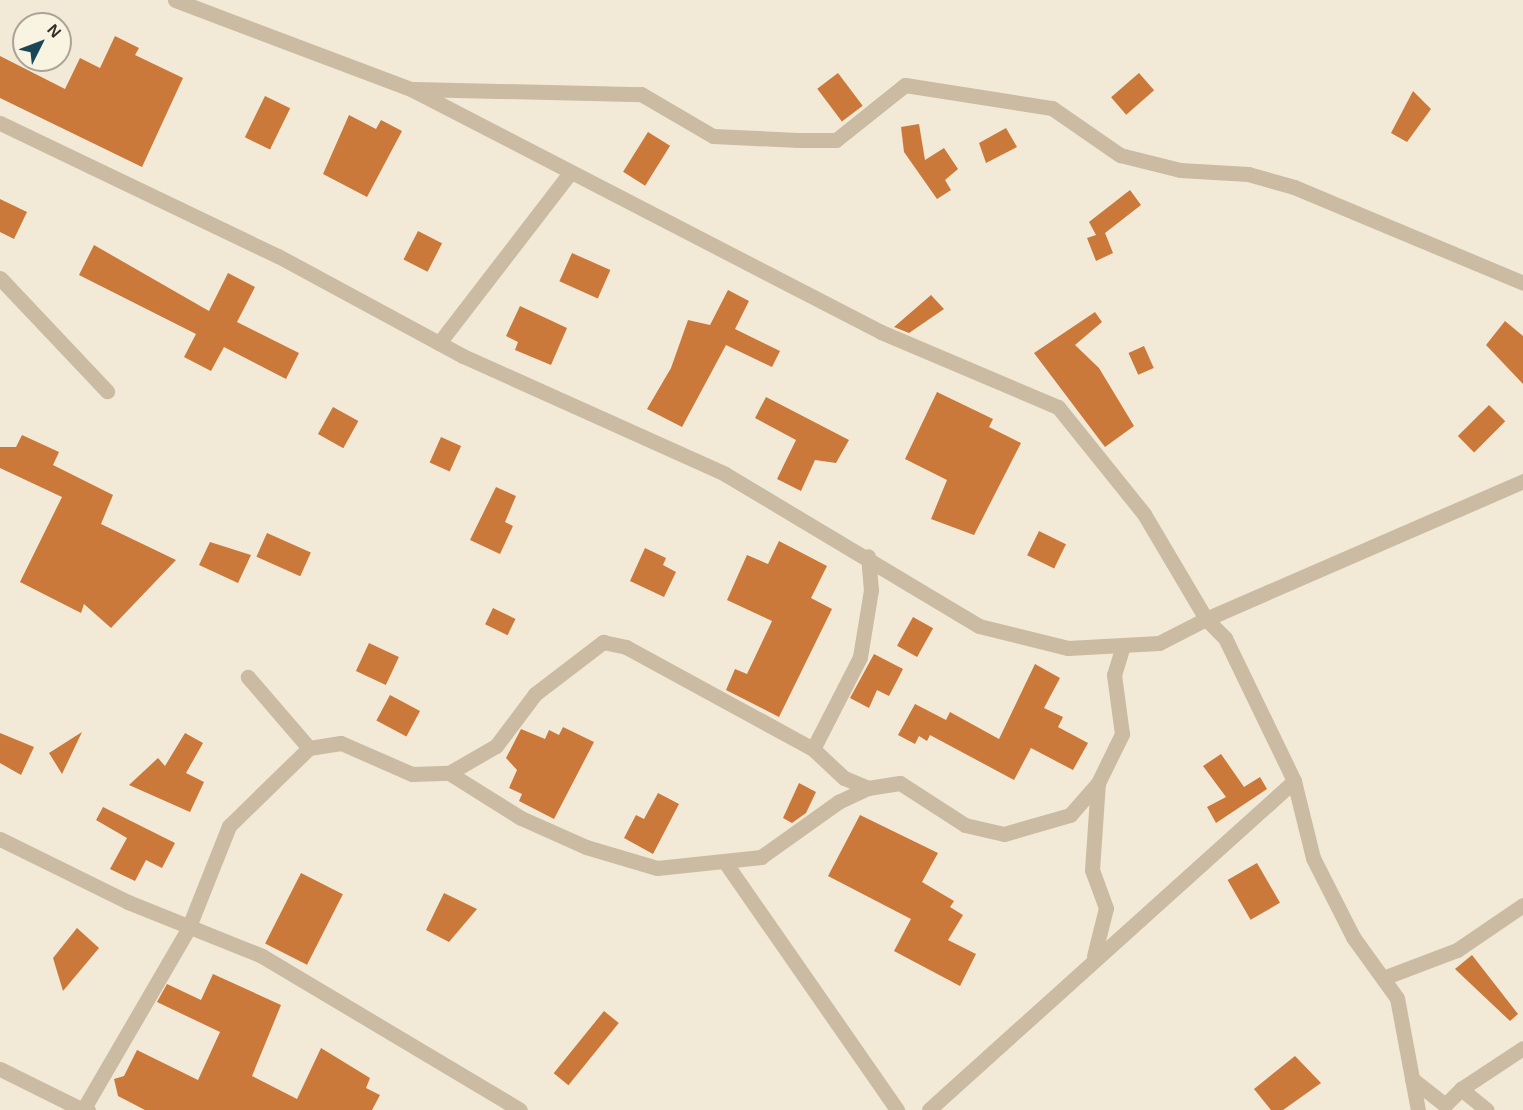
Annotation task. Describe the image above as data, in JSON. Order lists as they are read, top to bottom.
{
  "north": "top right"
}
